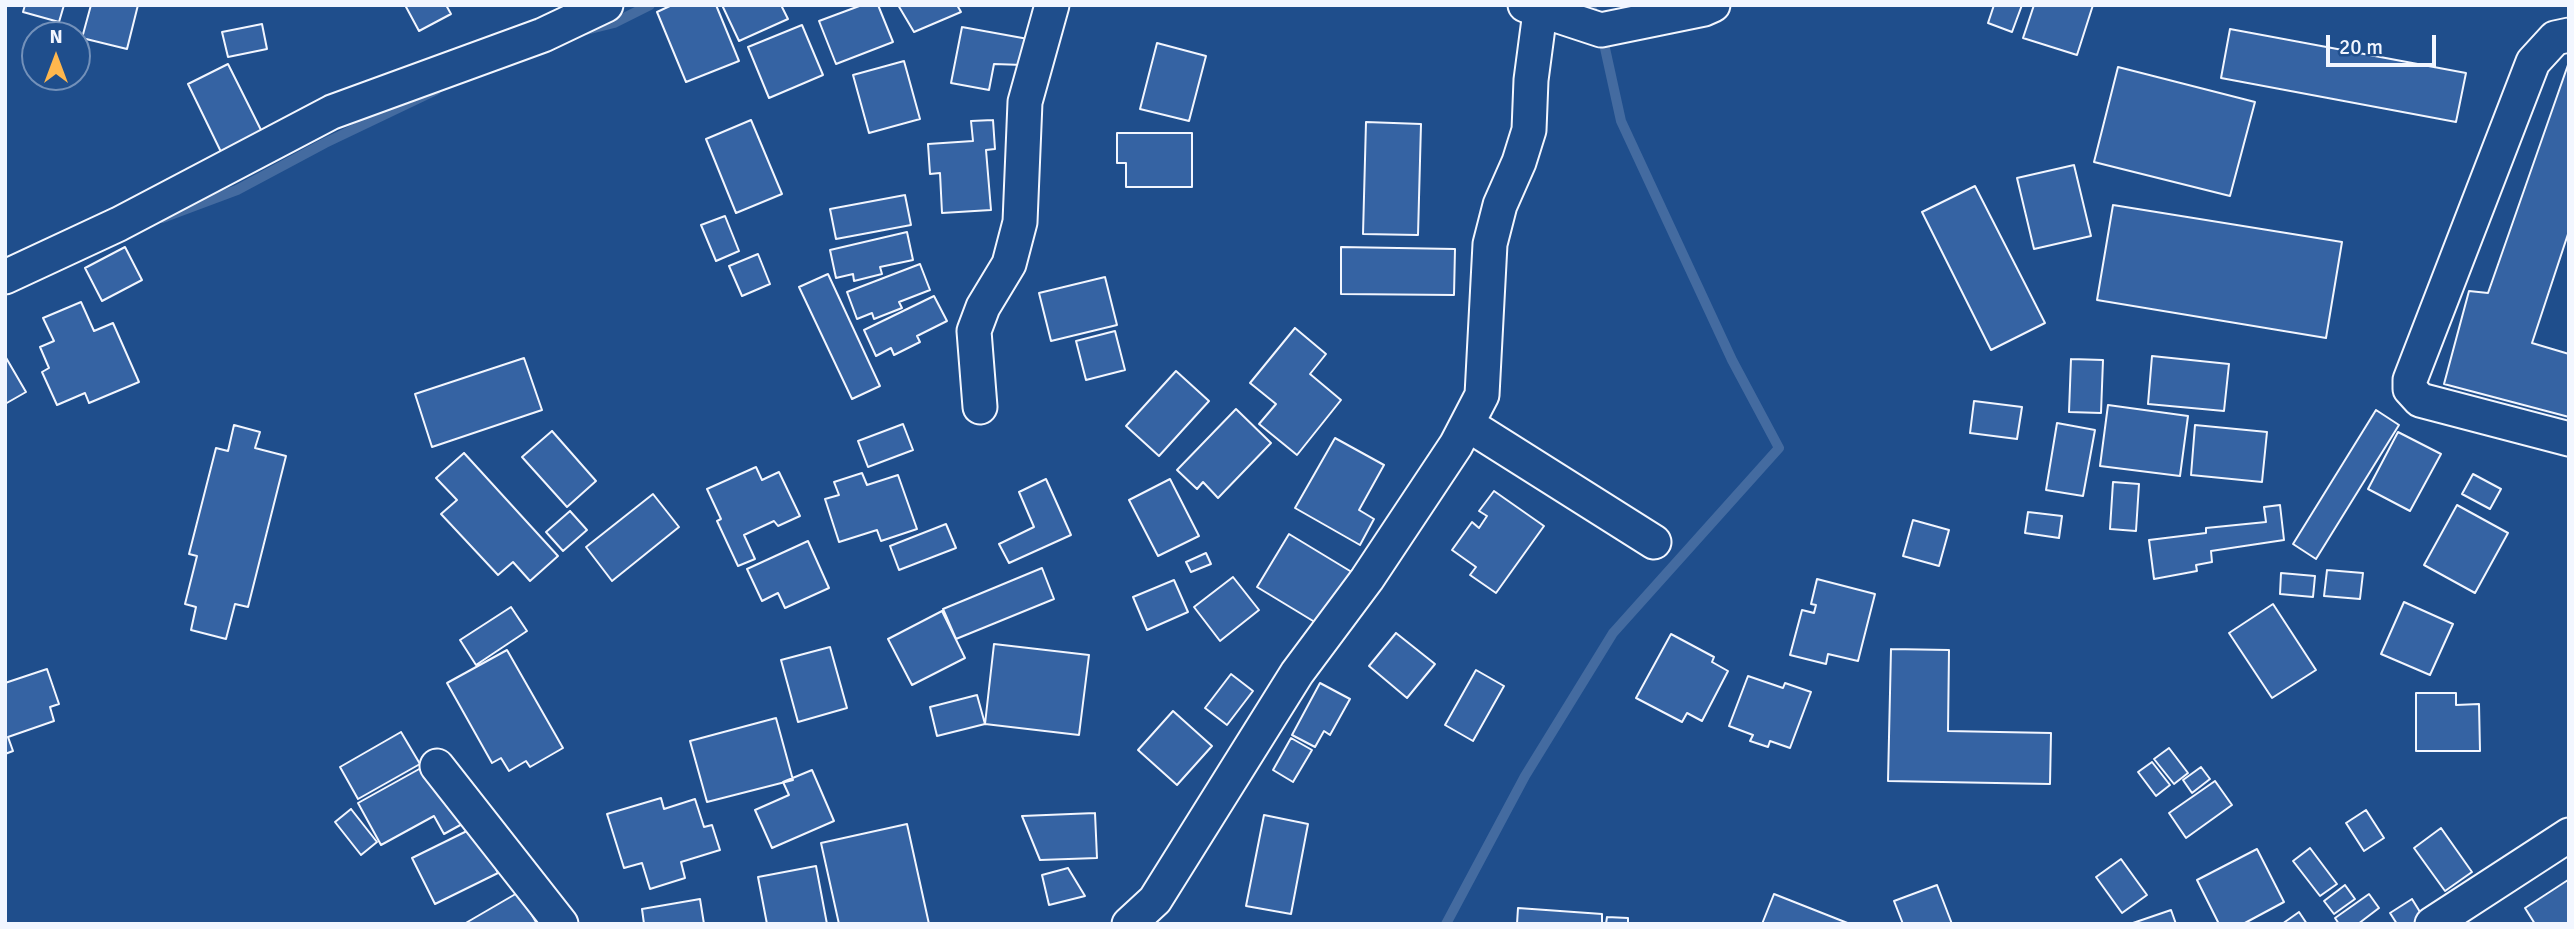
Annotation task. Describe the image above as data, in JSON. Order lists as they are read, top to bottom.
{
  "scale_bar": "20 m",
  "north": "top"
}
